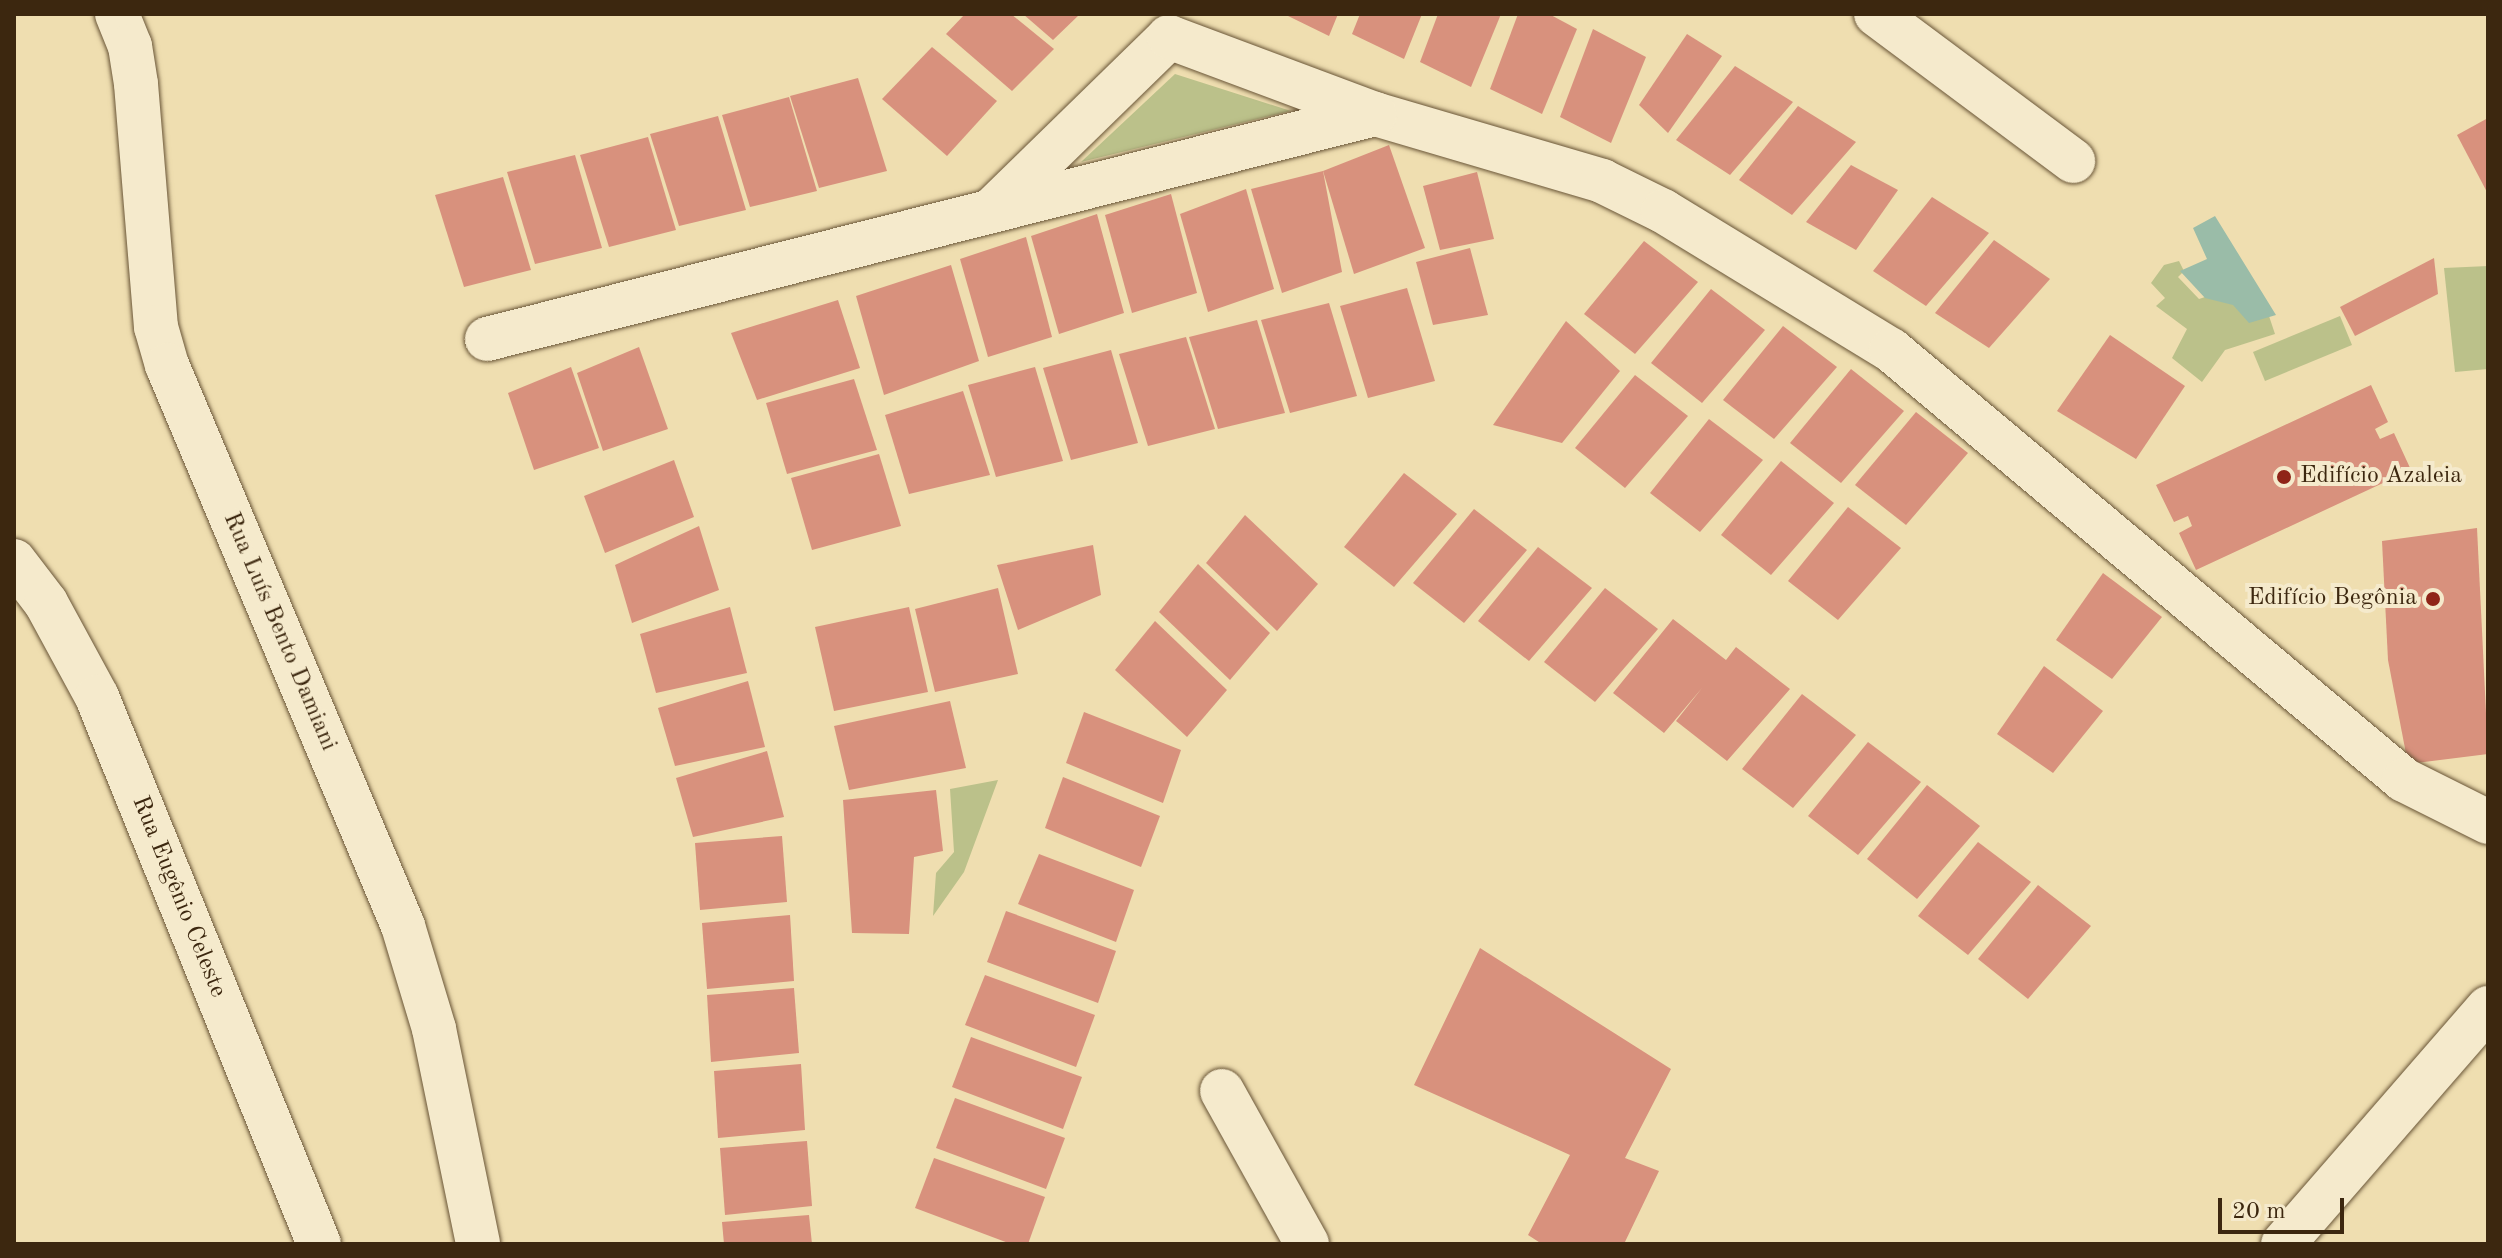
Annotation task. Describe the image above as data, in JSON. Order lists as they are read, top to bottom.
{
  "streets": {
    "street": ["Rua Luís Bento Damiani", "Rua Eugênio Celeste"]
  },
  "places": ["Edifício Azaleia", "Edifício Begônia"],
  "scale_bar": "20 m"
}
